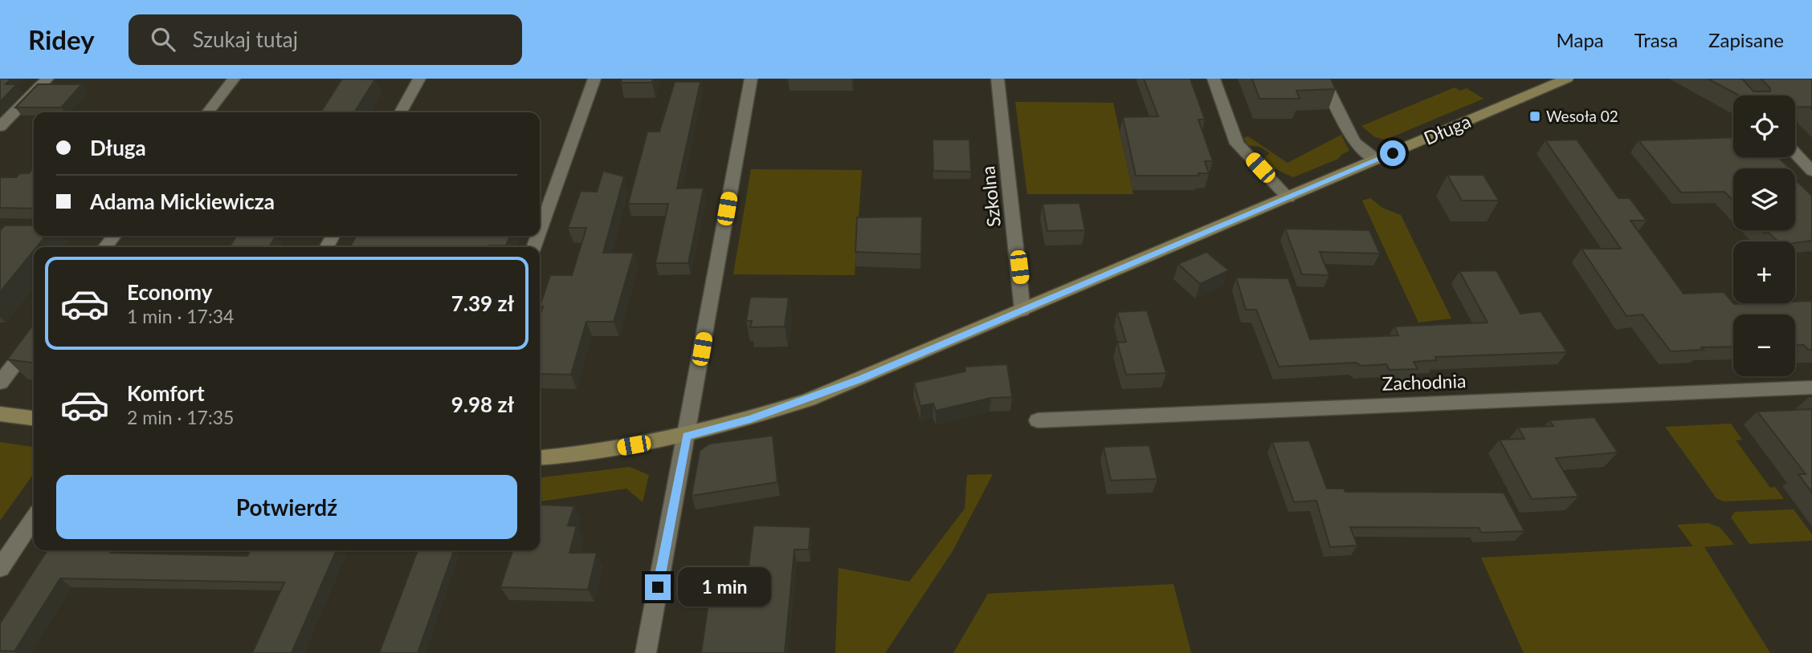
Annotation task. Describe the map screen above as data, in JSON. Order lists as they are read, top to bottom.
{
  "streets": {
    "street": ["Długa", "Szkolna", "Zachodnia"]
  },
  "crossings": [
    ["Długa", "Szkolna"]
  ],
  "places": {
    "transit": ["Wesoła 02"]
  },
  "page": {
    "header": "Ridey",
    "search": "Szukaj tutaj",
    "nav": ["Mapa", "Trasa", "Zapisane"],
    "map_buttons": ["+", "−"],
    "banner": ["Długa", "Adama Mickiewicza"],
    "list": [
      {
        "name": "Economy",
        "note": "1 min · 17:34",
        "value": "7.39 zł"
      },
      {
        "name": "Komfort",
        "note": "2 min · 17:35",
        "value": "9.98 zł"
      }
    ],
    "buttons": "Potwierdź",
    "bubble": "1 min"
  }
}
